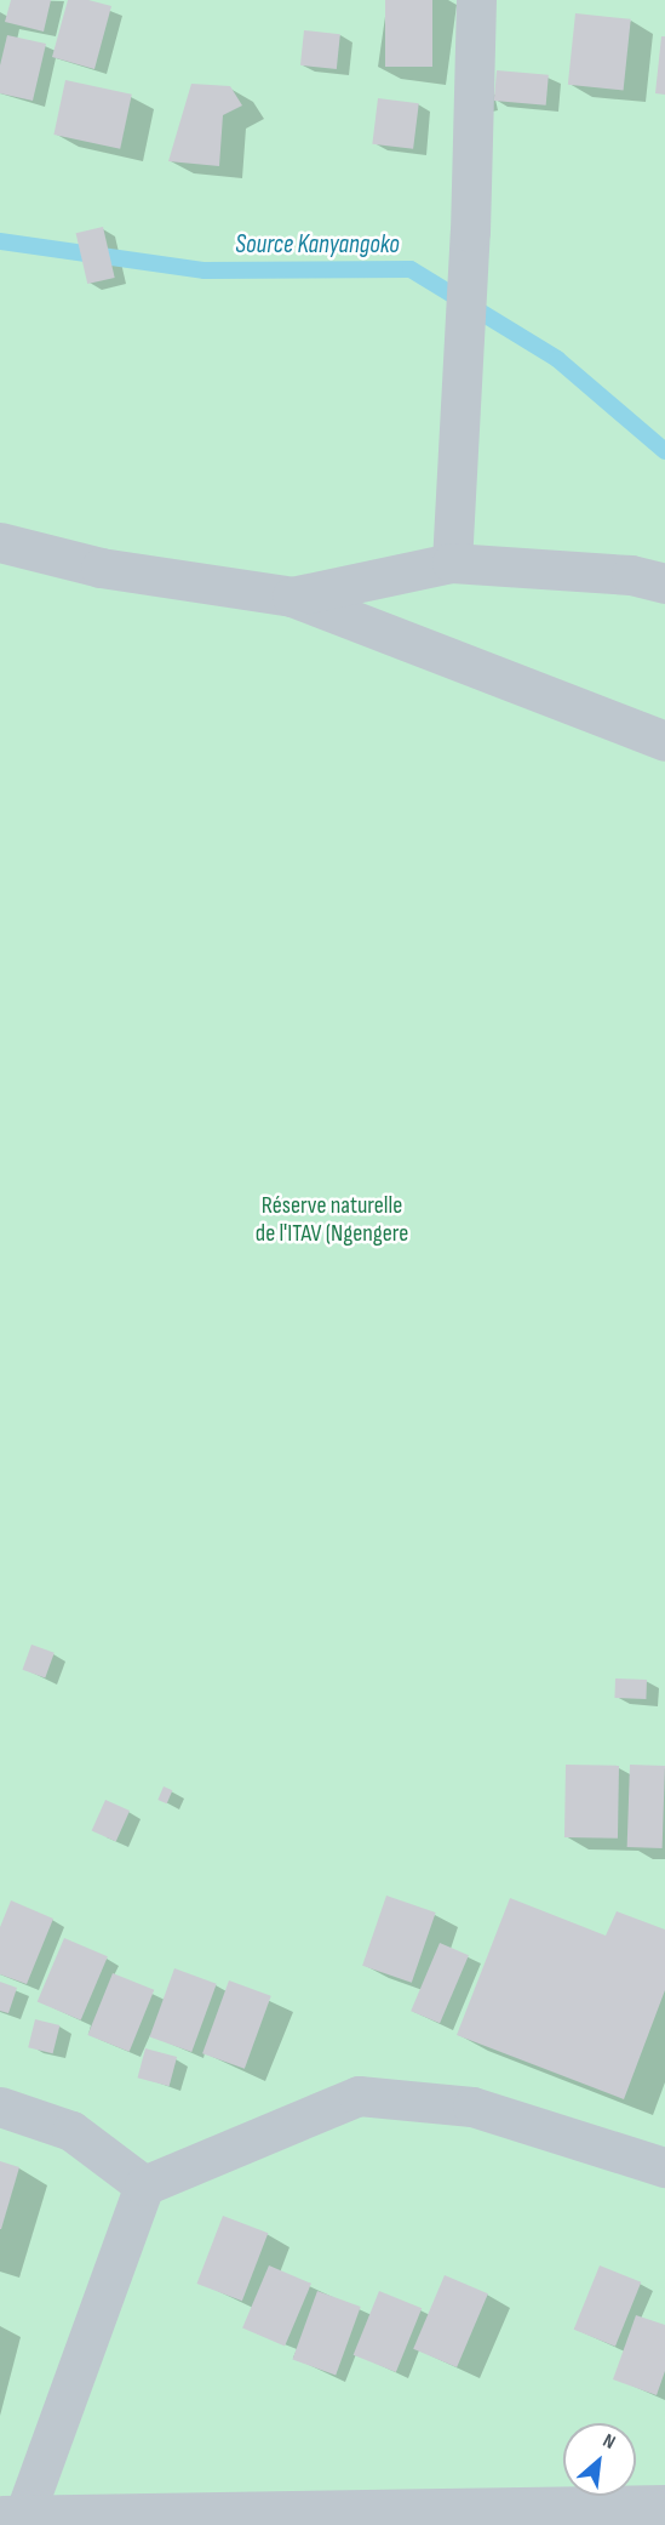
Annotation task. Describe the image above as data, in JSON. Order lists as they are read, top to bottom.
{
  "water": ["Source Kanyangoko"],
  "parks": ["Réserve naturelle de l'ITAV (Ngengere"],
  "north": "top right"
}
